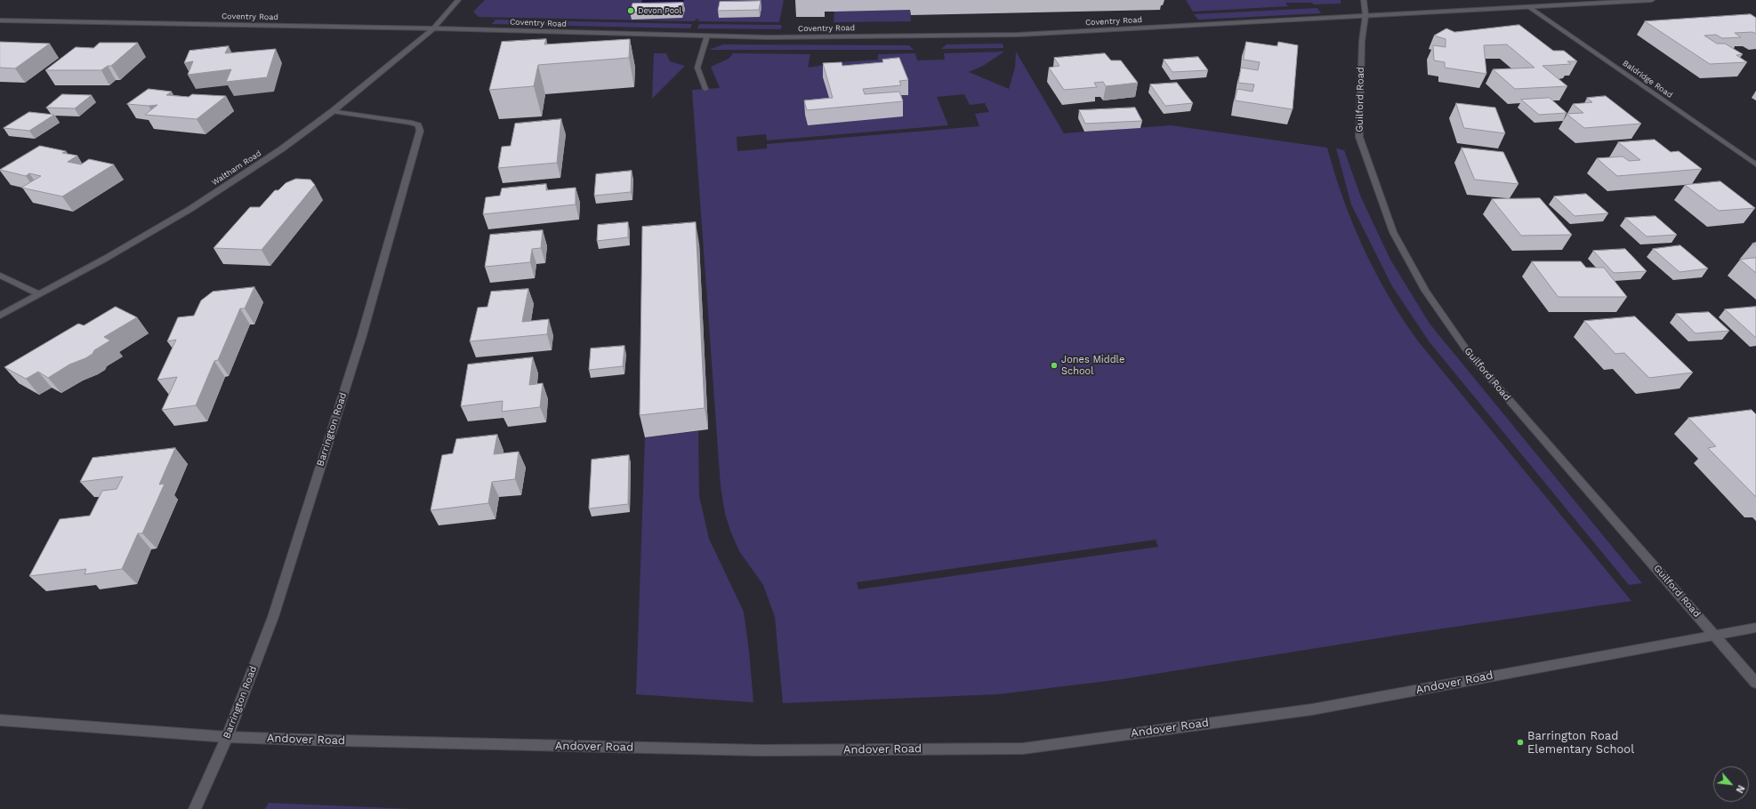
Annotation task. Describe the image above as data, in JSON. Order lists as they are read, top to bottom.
{
  "streets": {
    "street": [
      "Coventry Road",
      "Baldridge Road",
      "Guilford Road",
      "Waltham Road",
      "Barrington Road",
      "Andover Road"
    ]
  },
  "crossings": [
    ["Coventry Road", "Baldridge Road"],
    ["Coventry Road", "Guilford Road"],
    ["Coventry Road", "Waltham Road"],
    ["Guilford Road", "Andover Road"],
    ["Waltham Road", "Barrington Road"],
    ["Barrington Road", "Andover Road"]
  ],
  "places": ["Devon Pool", "Jones Middle School", "Barrington Road Elementary School"],
  "north": "bottom right"
}
